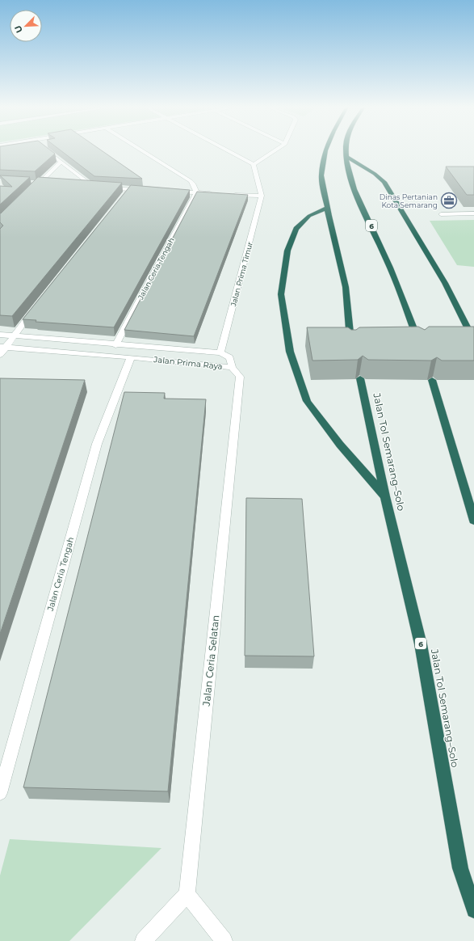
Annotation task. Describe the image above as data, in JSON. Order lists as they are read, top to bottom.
{
  "streets": {
    "highway": ["6", "Jalan Tol Semarang–Solo"],
    "street": [
      "Jalan Ceria Tengah",
      "Jalan Prima Timur",
      "Jalan Prima Raya",
      "Jalan Ceria Selatan"
    ]
  },
  "crossings": [
    ["Jalan Ceria Tengah", "Jalan Prima Raya"],
    ["Jalan Prima Timur", "Jalan Prima Raya"],
    ["Jalan Prima Raya", "Jalan Ceria Selatan"]
  ],
  "places": {
    "office": ["Dinas Pertanian Kota Semarang"]
  },
  "north": "bottom left"
}
